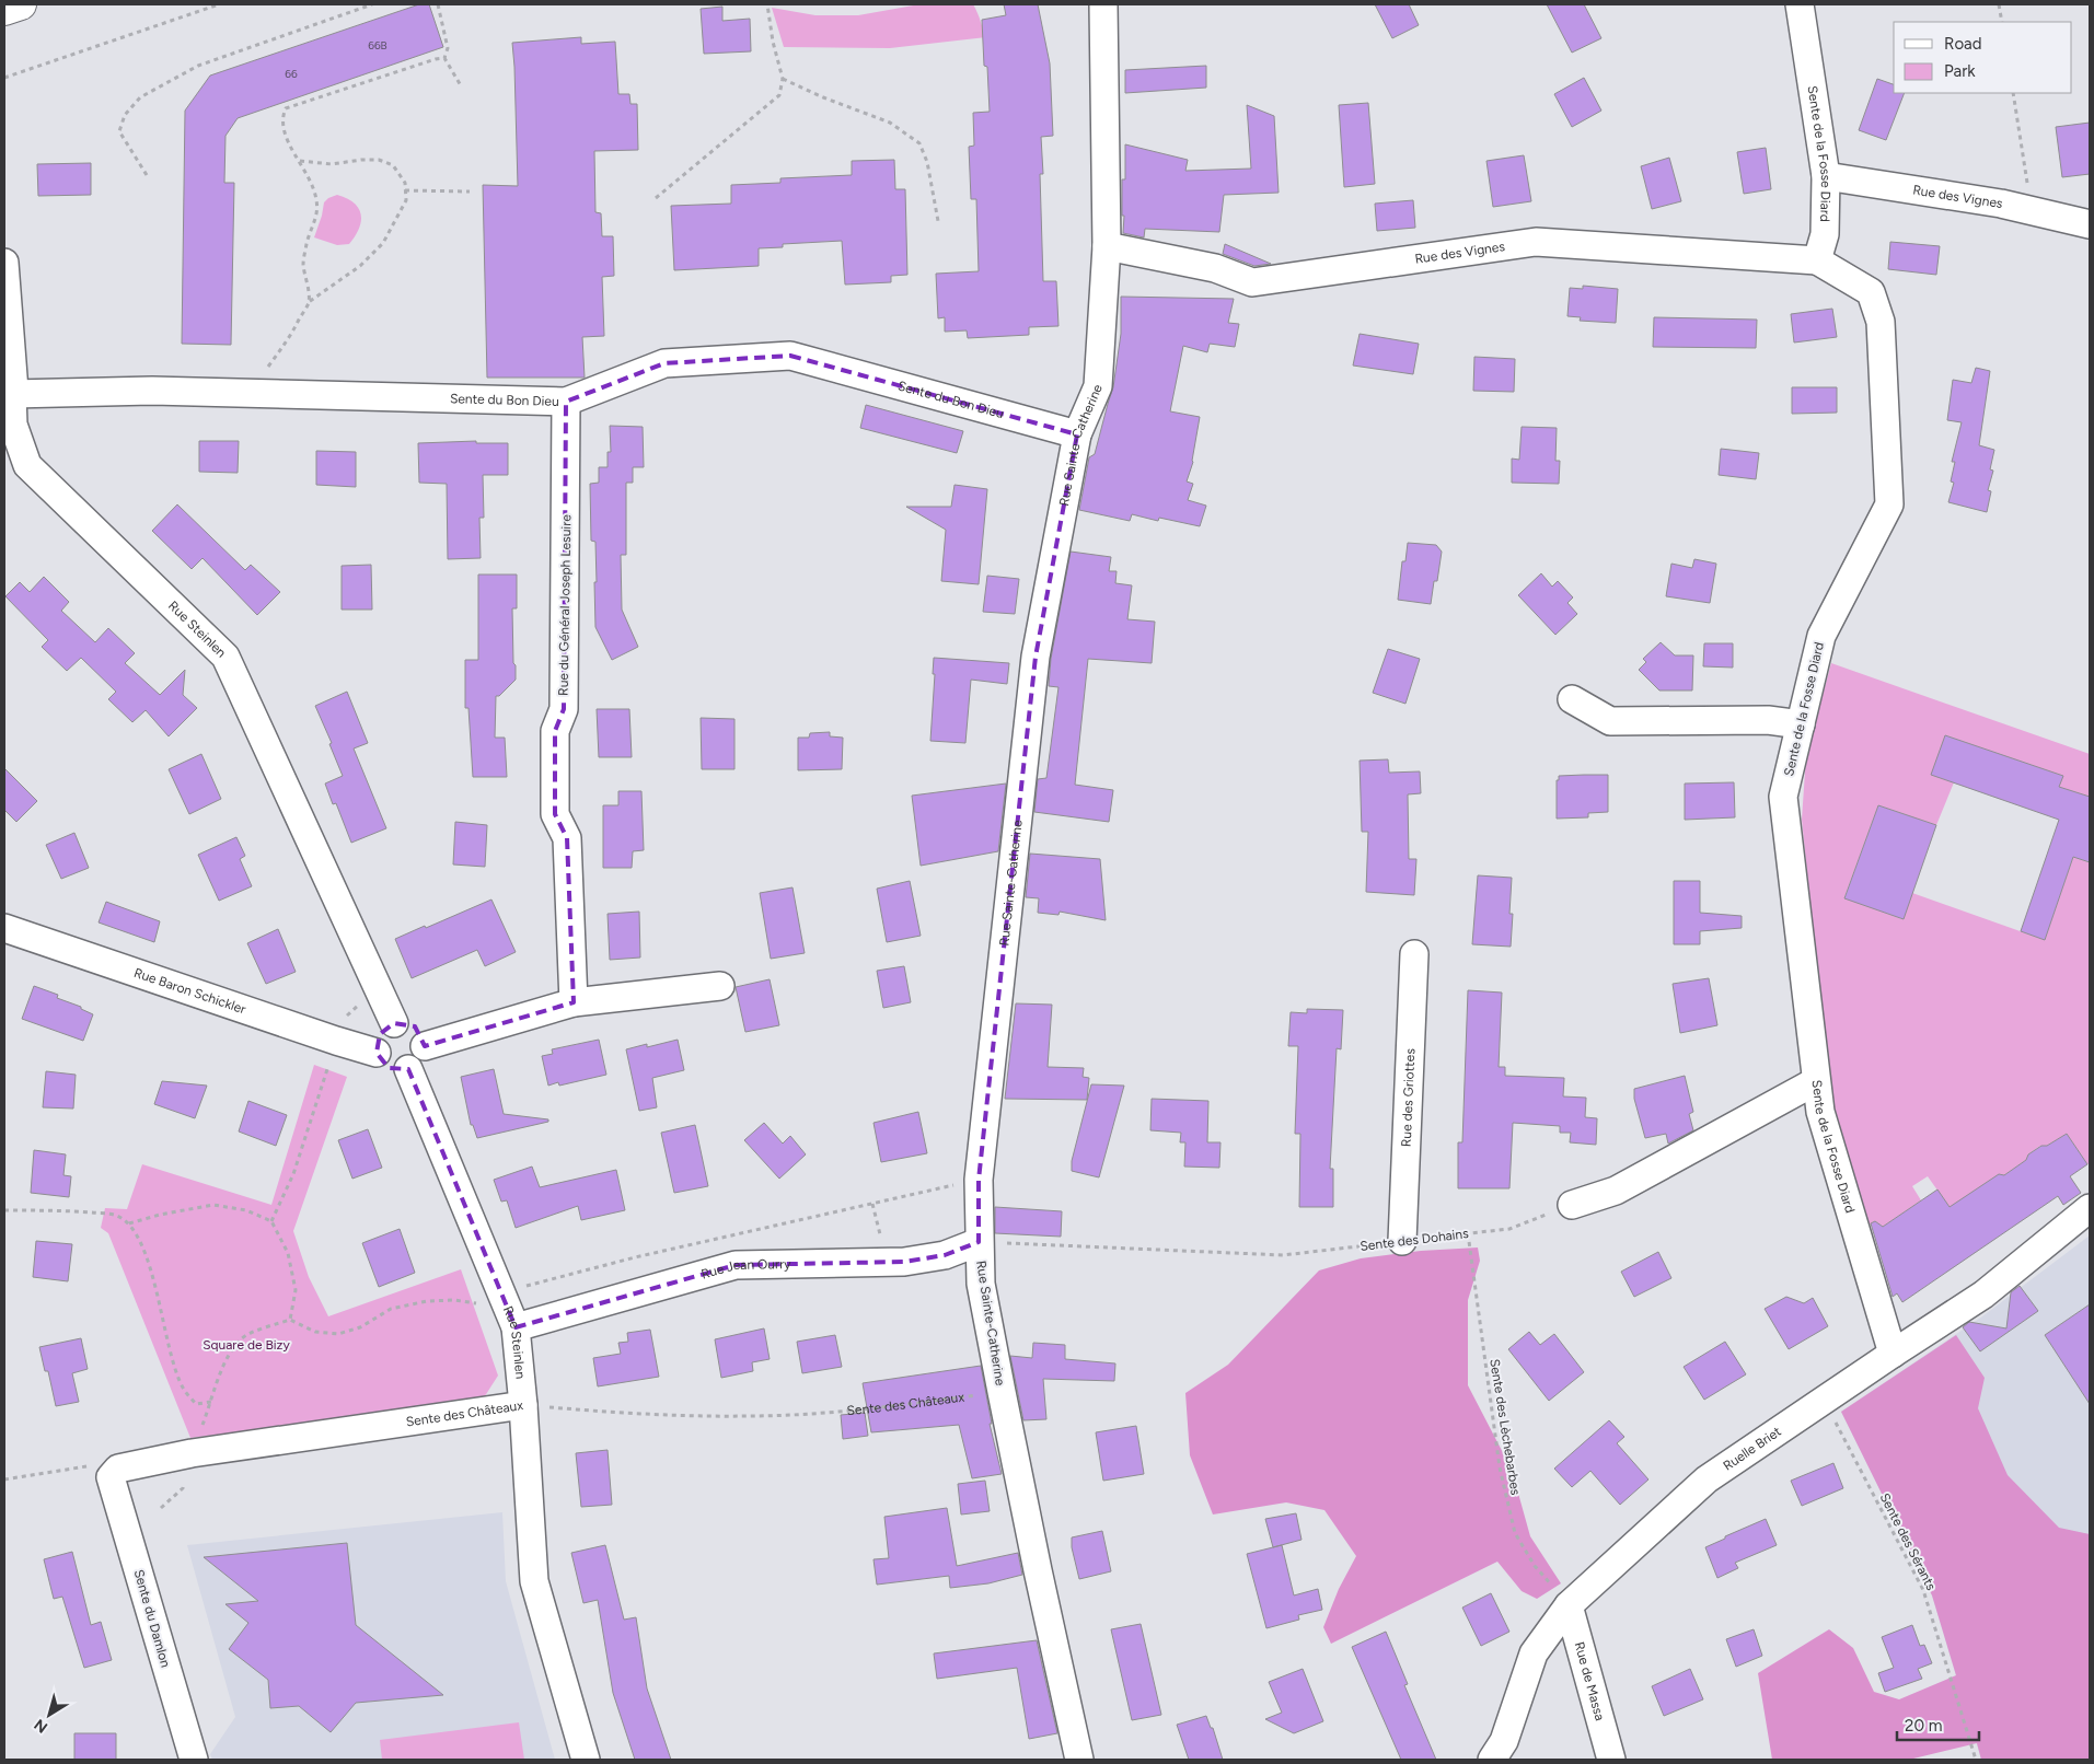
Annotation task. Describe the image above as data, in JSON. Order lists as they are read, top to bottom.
{
  "streets": {
    "street": [
      "Sente de la Fosse Diard",
      "Rue des Vignes",
      "Sente du Bon Dieu",
      "Rue Sainte-Catherine",
      "Rue du Général Joseph Lesuire",
      "Rue Steinlen",
      "Rue Baron Schickler",
      "Rue des Griottes",
      "Rue Jean Ourry",
      "Sente des Châteaux",
      "Ruelle Briet",
      "Sente du Damlon",
      "Rue de Massa"
    ],
    "path": ["Sente des Dohains", "Sente des Lèchebarbes", "Sente des Sérants"]
  },
  "crossings": [
    ["Sente de la Fosse Diard", "Rue des Vignes"],
    ["Sente de la Fosse Diard", "Ruelle Briet"],
    ["Rue des Vignes", "Rue Sainte-Catherine"],
    ["Sente du Bon Dieu", "Rue Sainte-Catherine"],
    ["Sente du Bon Dieu", "Rue du Général Joseph Lesuire"],
    ["Sente du Bon Dieu", "Rue Steinlen"],
    ["Rue Sainte-Catherine", "Sente des Dohains"],
    ["Rue Sainte-Catherine", "Rue Jean Ourry"],
    ["Rue Sainte-Catherine", "Sente des Châteaux"],
    ["Rue Steinlen", "Rue Baron Schickler"],
    ["Rue Steinlen", "Rue Jean Ourry"],
    ["Rue Steinlen", "Sente des Châteaux"],
    ["Rue des Griottes", "Sente des Dohains"],
    ["Sente des Dohains", "Rue Jean Ourry"],
    ["Sente des Dohains", "Sente des Lèchebarbes"],
    ["Sente des Châteaux", "Sente du Damlon"],
    ["Sente des Lèchebarbes", "Ruelle Briet"],
    ["Sente des Lèchebarbes", "Rue de Massa"],
    ["Ruelle Briet", "Sente des Sérants"],
    ["Ruelle Briet", "Rue de Massa"]
  ],
  "parks": ["Square de Bizy"],
  "house_numbers": ["66B", "66"],
  "legend": ["Road", "Park"],
  "scale_bar": "20 m",
  "north": "bottom left"
}
